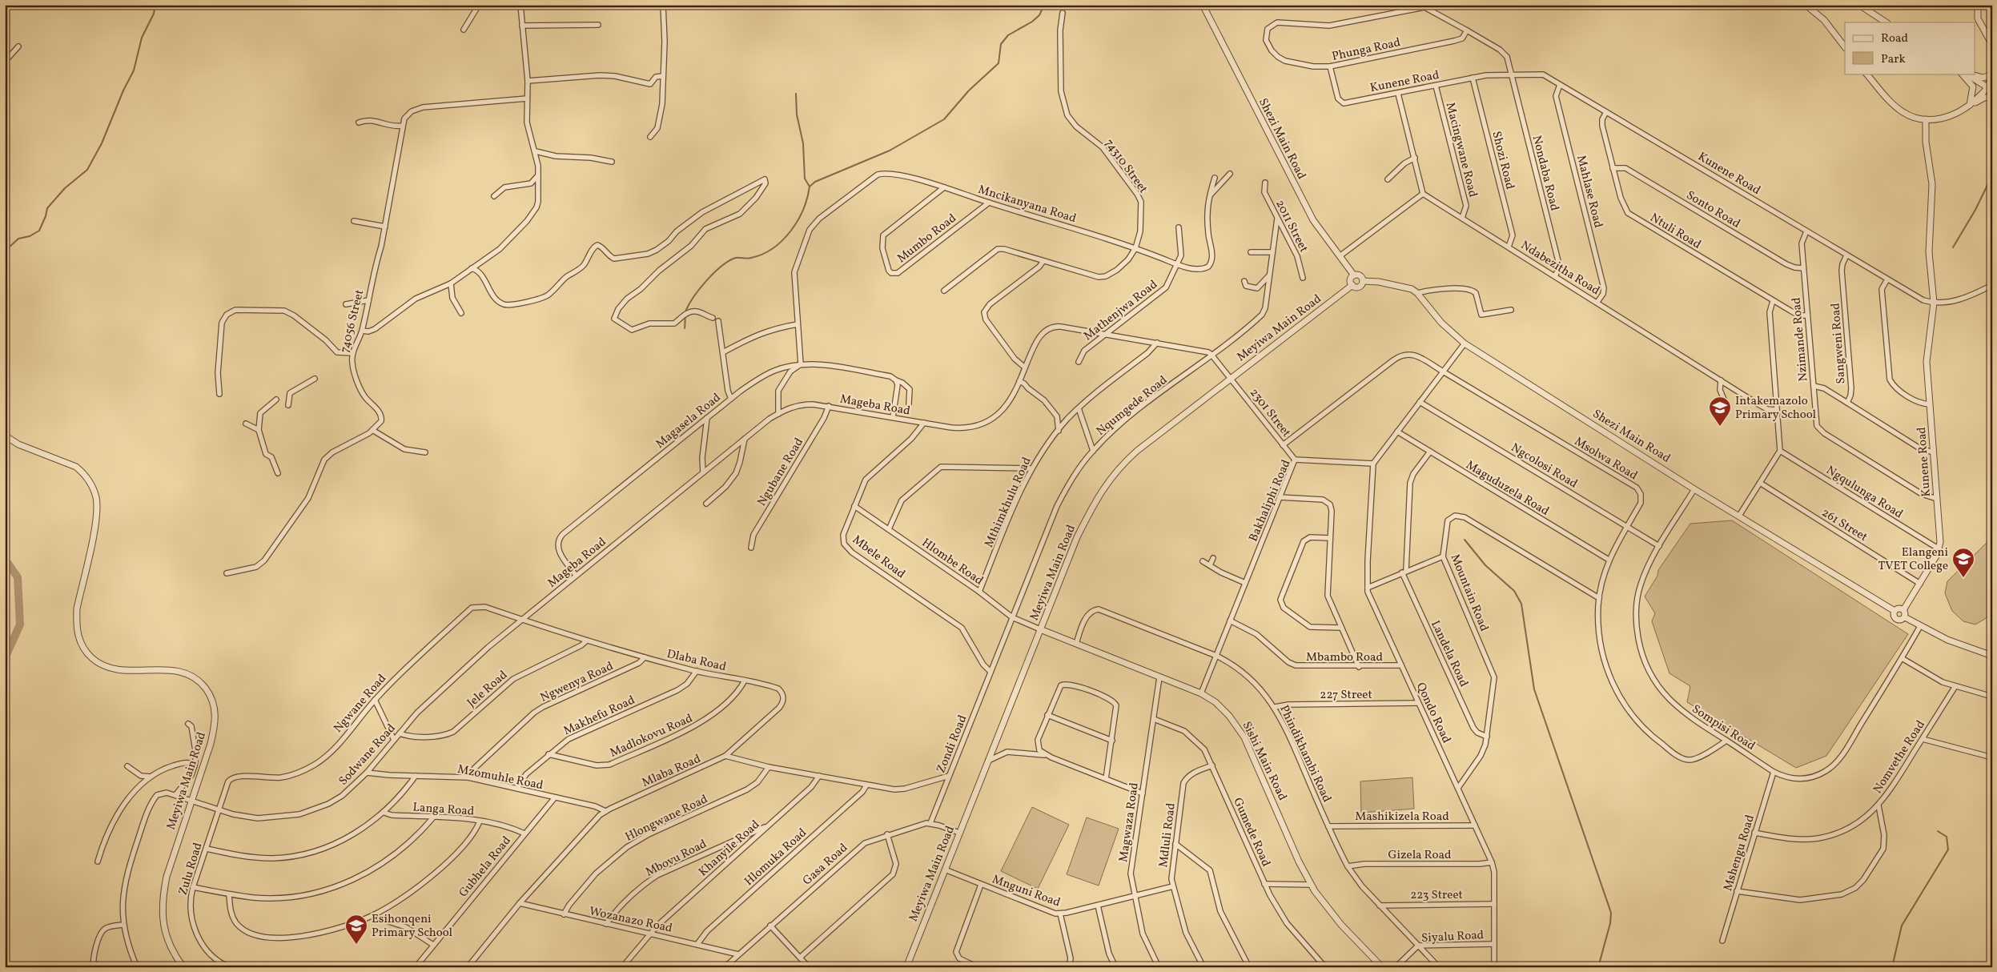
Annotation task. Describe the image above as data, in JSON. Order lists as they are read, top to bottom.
{
  "streets": {
    "street": [
      "Phunga Road",
      "Kunene Road",
      "Shezi Main Road",
      "Macingwane Road",
      "Shozi Road",
      "74310 Street",
      "Nondaba Road",
      "Mahlase Road",
      "Mncikanyana Road",
      "Sonto Road",
      "2011 Street",
      "Ntuli Road",
      "Mumbo Road",
      "Ndabezitha Road",
      "Mathenjwa Road",
      "74056 Street",
      "Meyiwa Main Road",
      "Nzimande Road",
      "Sangweni Road",
      "Mageba Road",
      "Nqumgede Road",
      "2301 Street",
      "Magasela Road",
      "Msolwa Road",
      "Ngcolosi Road",
      "Ngubane Road",
      "Maguduzela Road",
      "Ngqulunga Road",
      "Bakhaliphi Road",
      "Mthimkhulu Road",
      "261 Street",
      "Mbele Road",
      "Hlombe Road",
      "Mountain Road",
      "Landela Road",
      "Mbambo Road",
      "Dlaba Road",
      "Ngwenya Road",
      "Jele Road",
      "227 Street",
      "Ngwane Road",
      "Qondo Road",
      "Makhefu Road",
      "Sompisi Road",
      "Madlokovu Road",
      "Zondi Road",
      "Phindikhambi Road",
      "Sodwane Road",
      "Nomvethe Road",
      "Sishi Main Road",
      "Mlaba Road",
      "Mzomuhle Road",
      "Langa Road",
      "Mashikizela Road",
      "Hlongwane Road",
      "Magwaza Road",
      "Gumede Road",
      "Mdluli Road",
      "Khanyile Road",
      "Mshengu Road",
      "Gizela Road",
      "Hlomuka Road",
      "Mbovu Road",
      "Gasa Road",
      "Gubhela Road",
      "Zulu Road",
      "Mnguni Road",
      "223 Street",
      "Wozanazo Road",
      "Siyalu Road"
    ]
  },
  "crossings": [
    ["Phunga Road", "Kunene Road"],
    ["Kunene Road", "Macingwane Road"],
    ["Kunene Road", "Shozi Road"],
    ["Kunene Road", "Nondaba Road"],
    ["Kunene Road", "Mahlase Road"],
    ["Kunene Road", "Ntuli Road"],
    ["Kunene Road", "Nzimande Road"],
    ["Kunene Road", "Sangweni Road"],
    ["Kunene Road", "Ngqulunga Road"],
    ["Shezi Main Road", "Meyiwa Main Road"],
    ["Shezi Main Road", "Sompisi Road"],
    ["Macingwane Road", "Ndabezitha Road"],
    ["Shozi Road", "Ndabezitha Road"],
    ["74310 Street", "Mncikanyana Road"],
    ["Nondaba Road", "Ndabezitha Road"],
    ["Mahlase Road", "Ndabezitha Road"],
    ["Mncikanyana Road", "Mumbo Road"],
    ["Mncikanyana Road", "Magasela Road"],
    ["Sonto Road", "Ntuli Road"],
    ["Sonto Road", "Nzimande Road"],
    ["2011 Street", "Nqumgede Road"],
    ["Ntuli Road", "Nzimande Road"],
    ["Mathenjwa Road", "Mageba Road"],
    ["Meyiwa Main Road", "2301 Street"],
    ["Meyiwa Main Road", "Hlombe Road"],
    ["Meyiwa Main Road", "Sodwane Road"],
    ["Meyiwa Main Road", "Sishi Main Road"],
    ["Meyiwa Main Road", "Gasa Road"],
    ["Meyiwa Main Road", "Mnguni Road"],
    ["Mageba Road", "Nqumgede Road"],
    ["Mageba Road", "Magasela Road"],
    ["Mageba Road", "Ngubane Road"],
    ["Mageba Road", "Mthimkhulu Road"],
    ["Mageba Road", "Mbele Road"],
    ["Mageba Road", "Dlaba Road"],
    ["Mageba Road", "Ngwane Road"],
    ["Mageba Road", "Sodwane Road"],
    ["Nqumgede Road", "Mbele Road"],
    ["Nqumgede Road", "Hlombe Road"],
    ["Nqumgede Road", "Zondi Road"],
    ["2301 Street", "Msolwa Road"],
    ["2301 Street", "Bakhaliphi Road"],
    ["Msolwa Road", "Ngcolosi Road"],
    ["Msolwa Road", "Maguduzela Road"],
    ["Msolwa Road", "Mountain Road"],
    ["Msolwa Road", "Sompisi Road"],
    ["Ngcolosi Road", "Sompisi Road"],
    ["Maguduzela Road", "Landela Road"],
    ["Bakhaliphi Road", "Mbambo Road"],
    ["Bakhaliphi Road", "Qondo Road"],
    ["Bakhaliphi Road", "Phindikhambi Road"],
    ["Bakhaliphi Road", "Sishi Main Road"],
    ["Mthimkhulu Road", "Hlombe Road"],
    ["Mbele Road", "Hlombe Road"],
    ["Mbele Road", "Zondi Road"],
    ["Hlombe Road", "Sishi Main Road"],
    ["Mountain Road", "Landela Road"],
    ["Mountain Road", "Qondo Road"],
    ["Mbambo Road", "Qondo Road"],
    ["Dlaba Road", "Ngwenya Road"],
    ["Dlaba Road", "Jele Road"],
    ["Dlaba Road", "Ngwane Road"],
    ["Dlaba Road", "Makhefu Road"],
    ["Dlaba Road", "Madlokovu Road"],
    ["Dlaba Road", "Sodwane Road"],
    ["Dlaba Road", "Mlaba Road"],
    ["Ngwenya Road", "Mzomuhle Road"],
    ["Jele Road", "Sodwane Road"],
    ["227 Street", "Qondo Road"],
    ["227 Street", "Phindikhambi Road"],
    ["Ngwane Road", "Sodwane Road"],
    ["Ngwane Road", "Zulu Road"],
    ["Qondo Road", "Mashikizela Road"],
    ["Qondo Road", "Gizela Road"],
    ["Qondo Road", "223 Street"],
    ["Qondo Road", "Siyalu Road"],
    ["Makhefu Road", "Madlokovu Road"],
    ["Makhefu Road", "Mzomuhle Road"],
    ["Sompisi Road", "Mshengu Road"],
    ["Zondi Road", "Gasa Road"],
    ["Phindikhambi Road", "Sishi Main Road"],
    ["Phindikhambi Road", "Mashikizela Road"],
    ["Phindikhambi Road", "Gizela Road"],
    ["Phindikhambi Road", "223 Street"],
    ["Phindikhambi Road", "Siyalu Road"],
    ["Sodwane Road", "Mzomuhle Road"],
    ["Sodwane Road", "Zulu Road"],
    ["Nomvethe Road", "Mshengu Road"],
    ["Sishi Main Road", "Magwaza Road"],
    ["Mlaba Road", "Mzomuhle Road"],
    ["Mlaba Road", "Wozanazo Road"],
    ["Mzomuhle Road", "Gubhela Road"],
    ["Langa Road", "Gubhela Road"],
    ["Hlongwane Road", "Wozanazo Road"],
    ["Magwaza Road", "Gumede Road"],
    ["Magwaza Road", "Mnguni Road"],
    ["Gumede Road", "Mdluli Road"],
    ["Mdluli Road", "Mnguni Road"],
    ["Khanyile Road", "Mbovu Road"],
    ["Khanyile Road", "Wozanazo Road"],
    ["Hlomuka Road", "Wozanazo Road"],
    ["Mbovu Road", "Wozanazo Road"],
    ["Gasa Road", "Wozanazo Road"]
  ],
  "places": {
    "school or university": ["Intakemazolo Primary School", "Elangeni TVET College", "Esihonqeni Primary School"]
  },
  "legend": ["Road", "Park"]
}
